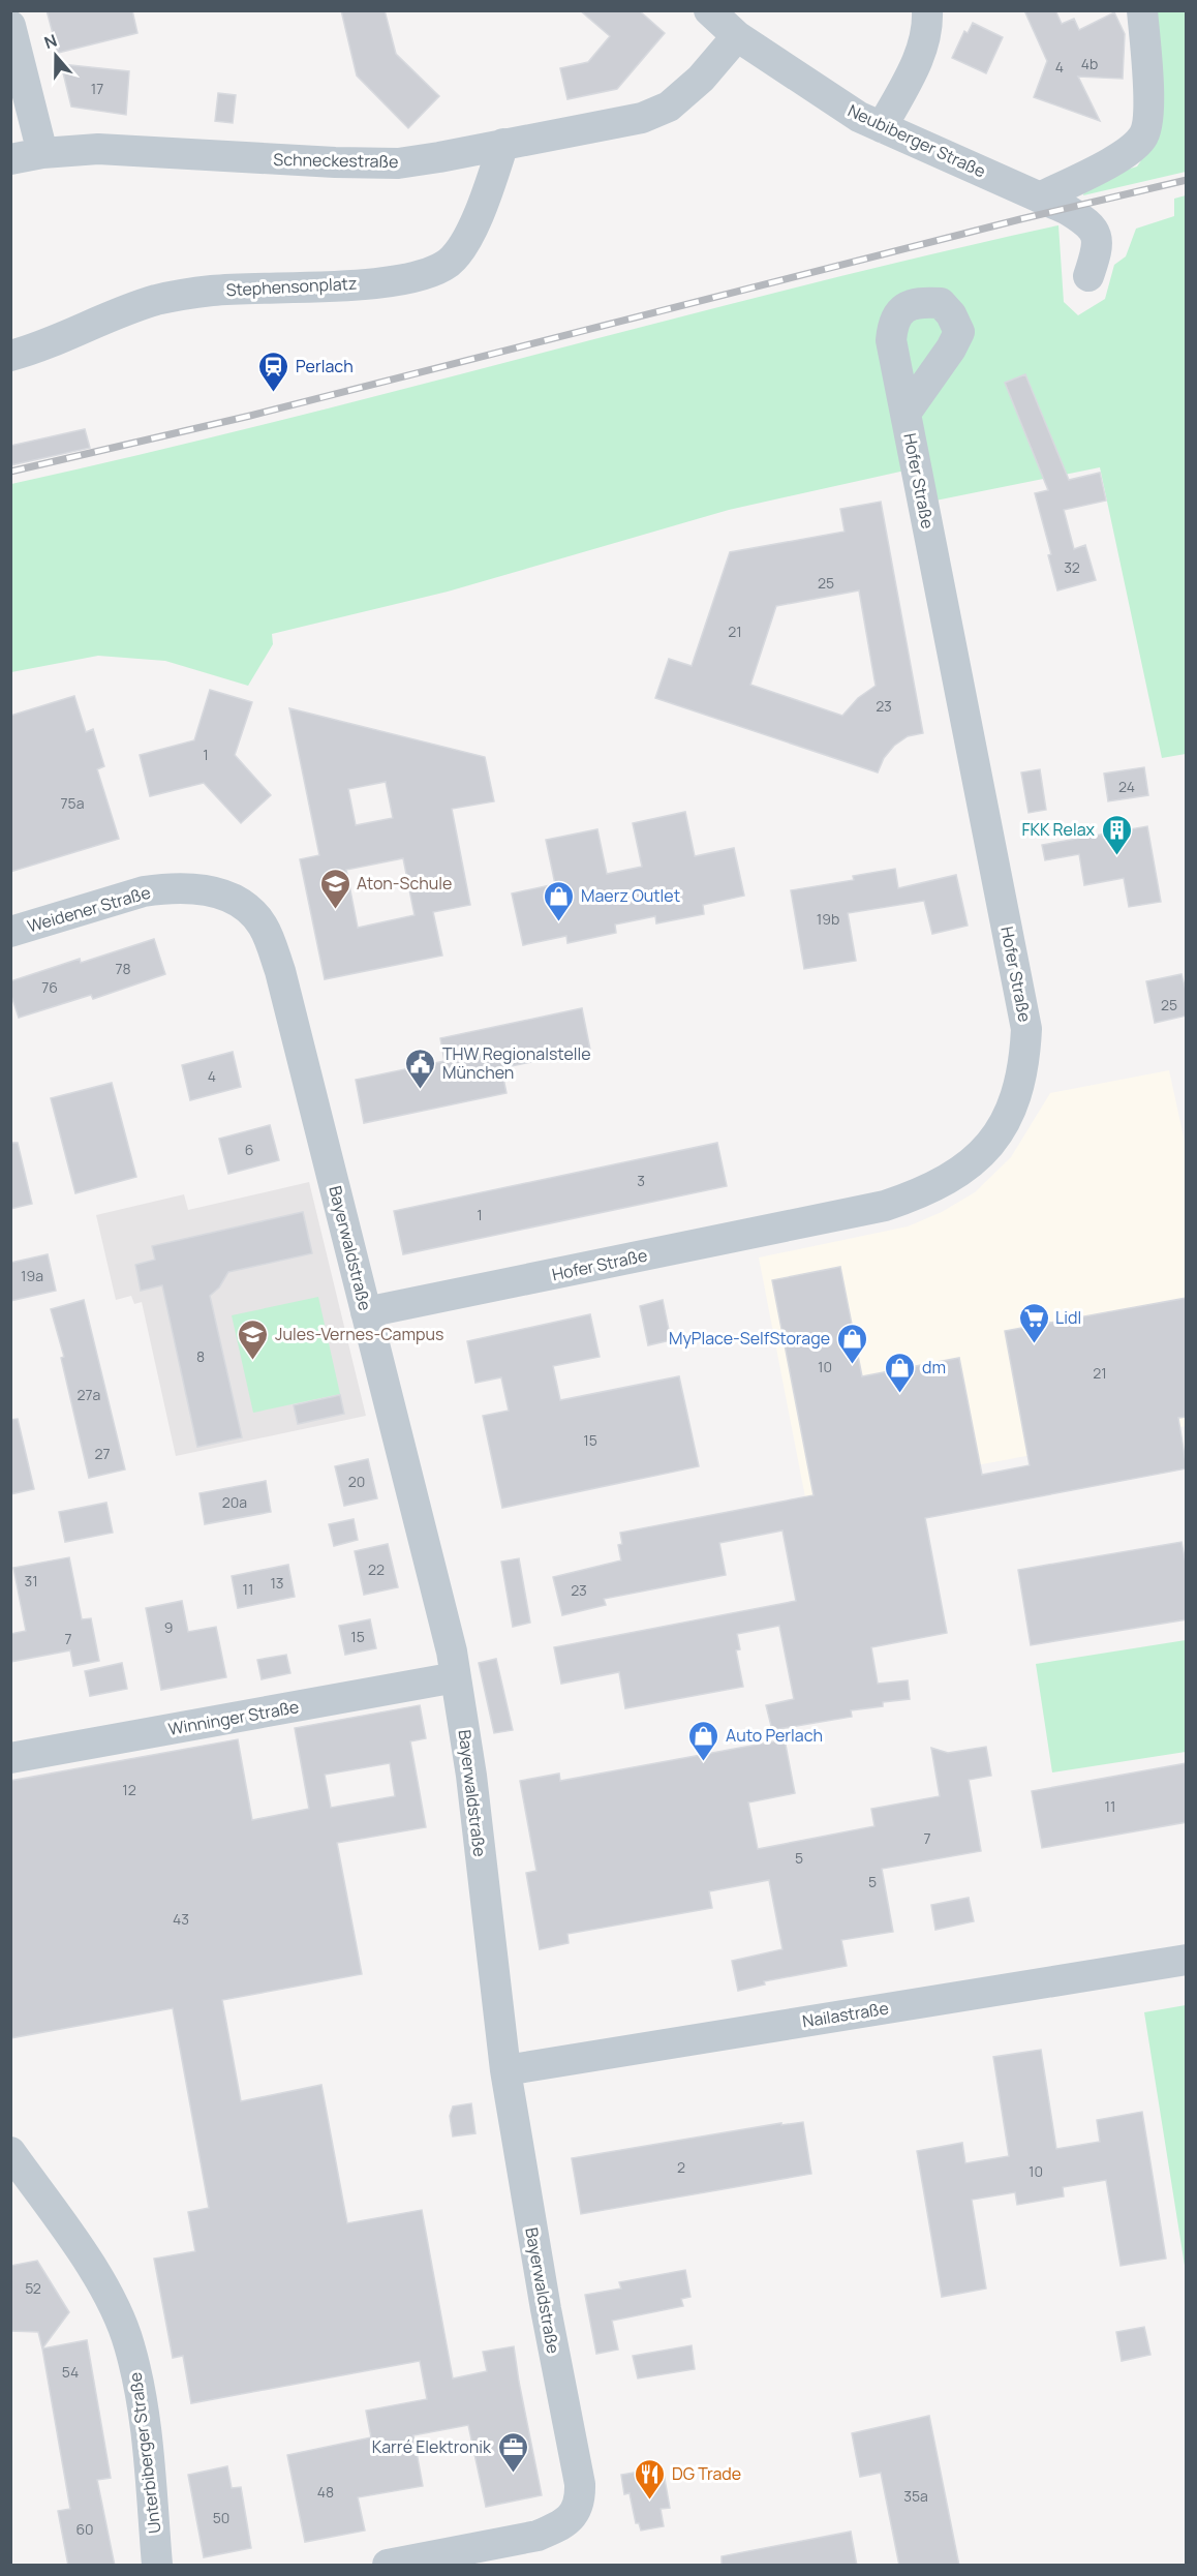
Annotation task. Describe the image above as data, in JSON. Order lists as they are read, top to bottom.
{
  "streets": {
    "street": [
      "Neubiberger Straße",
      "Schneckestraße",
      "Stephensonplatz",
      "Hofer Straße",
      "Weidener Straße",
      "Bayerwaldstraße",
      "Winninger Straße",
      "Nailastraße",
      "Unterbiberger Straße"
    ]
  },
  "crossings": [
    ["Neubiberger Straße", "Schneckestraße"],
    ["Schneckestraße", "Stephensonplatz"],
    ["Hofer Straße", "Bayerwaldstraße"],
    ["Weidener Straße", "Bayerwaldstraße"],
    ["Bayerwaldstraße", "Winninger Straße"],
    ["Bayerwaldstraße", "Nailastraße"]
  ],
  "places": {
    "station": ["Perlach"],
    "building": ["FKK Relax"],
    "school or university": ["Aton-Schule", "Jules-Vernes-Campus"],
    "shop": [
      "Maerz Outlet",
      "MyPlace-SelfStorage",
      "dm",
      "Auto Perlach"
    ],
    "public building": ["THW Regionalstelle München"],
    "supermarket": ["Lidl"],
    "office": ["Karré Elektronik"],
    "restaurant": ["DG Trade"]
  },
  "house_numbers": [
    "4b",
    "4",
    "17",
    "32",
    "25",
    "21",
    "23",
    "1",
    "24",
    "75a",
    "19b",
    "78",
    "76",
    "25",
    "4",
    "6",
    "3",
    "1",
    "19a",
    "8",
    "10",
    "21",
    "27a",
    "15",
    "27",
    "20",
    "20a",
    "22",
    "31",
    "13",
    "11",
    "23",
    "9",
    "15",
    "7",
    "12",
    "11",
    "7",
    "5",
    "5",
    "43",
    "2",
    "10",
    "52",
    "54",
    "48",
    "35a",
    "50",
    "60"
  ],
  "north": "top"
}
